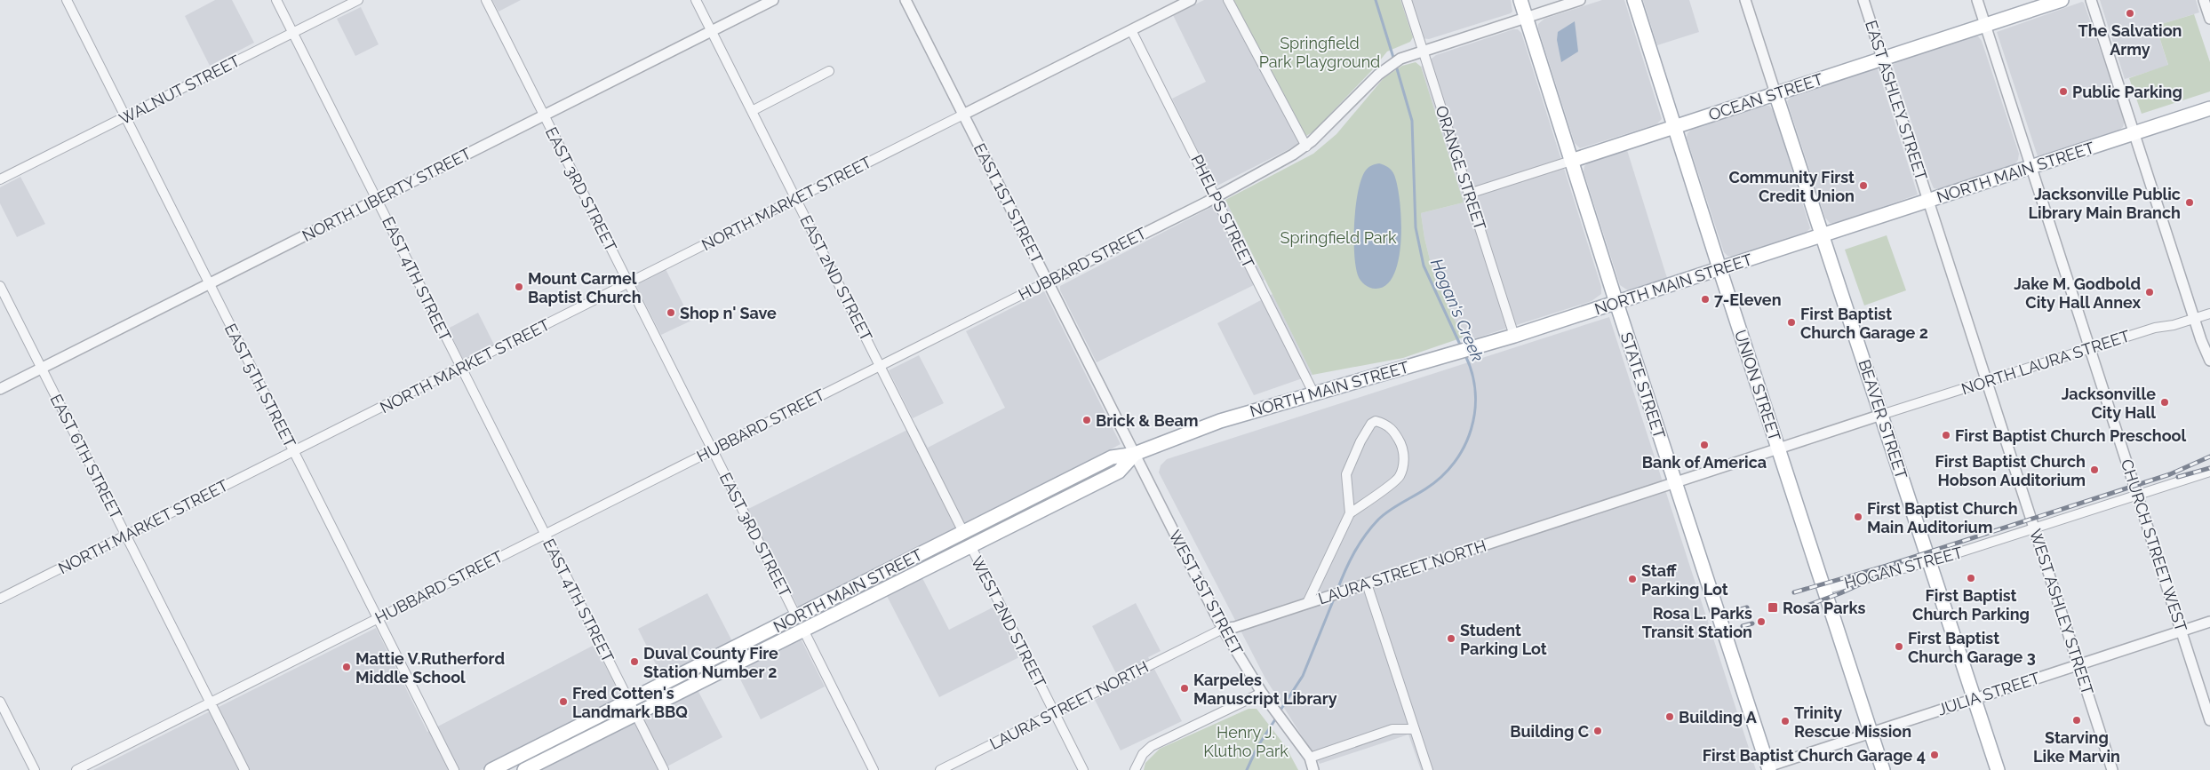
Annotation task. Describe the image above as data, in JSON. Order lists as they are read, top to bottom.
{
  "streets": {
    "main road": [
      "OCEAN STREET",
      "NORTH MAIN STREET",
      "STATE STREET",
      "UNION STREET",
      "BEAVER STREET"
    ],
    "street": [
      "WALNUT STREET",
      "EAST ASHLEY STREET",
      "ORANGE STREET",
      "EAST 3RD STREET",
      "NORTH LIBERTY STREET",
      "NORTH MARKET STREET",
      "EAST 1ST STREET",
      "PHELPS STREET",
      "HUBBARD STREET",
      "EAST 2ND STREET",
      "EAST 4TH STREET",
      "NORTH LAURA STREET",
      "EAST 5TH STREET",
      "EAST 6TH STREET",
      "CHURCH STREET WEST",
      "HOGAN STREET",
      "LAURA STREET NORTH",
      "WEST 1ST STREET",
      "WEST ASHLEY STREET",
      "WEST 2ND STREET",
      "JULIA STREET"
    ]
  },
  "crossings": [
    ["WALNUT STREET", "EAST 4TH STREET"],
    ["WALNUT STREET", "EAST 5TH STREET"],
    ["OCEAN STREET", "EAST ASHLEY STREET"],
    ["OCEAN STREET", "ORANGE STREET"],
    ["OCEAN STREET", "STATE STREET"],
    ["OCEAN STREET", "UNION STREET"],
    ["OCEAN STREET", "BEAVER STREET"],
    ["OCEAN STREET", "CHURCH STREET WEST"],
    ["EAST ASHLEY STREET", "NORTH MAIN STREET"],
    ["EAST ASHLEY STREET", "WEST ASHLEY STREET"],
    ["ORANGE STREET", "NORTH MAIN STREET"],
    ["ORANGE STREET", "HUBBARD STREET"],
    ["NORTH MAIN STREET", "EAST 3RD STREET"],
    ["NORTH MAIN STREET", "EAST 1ST STREET"],
    ["NORTH MAIN STREET", "PHELPS STREET"],
    ["NORTH MAIN STREET", "EAST 2ND STREET"],
    ["NORTH MAIN STREET", "EAST 4TH STREET"],
    ["NORTH MAIN STREET", "STATE STREET"],
    ["NORTH MAIN STREET", "UNION STREET"],
    ["NORTH MAIN STREET", "BEAVER STREET"],
    ["NORTH MAIN STREET", "CHURCH STREET WEST"],
    ["NORTH MAIN STREET", "WEST 1ST STREET"],
    ["NORTH MAIN STREET", "WEST ASHLEY STREET"],
    ["NORTH MAIN STREET", "WEST 2ND STREET"],
    ["EAST 3RD STREET", "NORTH LIBERTY STREET"],
    ["EAST 3RD STREET", "NORTH MARKET STREET"],
    ["EAST 3RD STREET", "HUBBARD STREET"],
    ["NORTH LIBERTY STREET", "EAST 2ND STREET"],
    ["NORTH LIBERTY STREET", "EAST 4TH STREET"],
    ["NORTH LIBERTY STREET", "EAST 5TH STREET"],
    ["NORTH LIBERTY STREET", "EAST 6TH STREET"],
    ["NORTH MARKET STREET", "EAST 1ST STREET"],
    ["NORTH MARKET STREET", "PHELPS STREET"],
    ["NORTH MARKET STREET", "EAST 2ND STREET"],
    ["NORTH MARKET STREET", "EAST 4TH STREET"],
    ["NORTH MARKET STREET", "EAST 5TH STREET"],
    ["NORTH MARKET STREET", "EAST 6TH STREET"],
    ["EAST 1ST STREET", "HUBBARD STREET"],
    ["EAST 1ST STREET", "WEST 1ST STREET"],
    ["PHELPS STREET", "HUBBARD STREET"],
    ["HUBBARD STREET", "EAST 2ND STREET"],
    ["HUBBARD STREET", "EAST 4TH STREET"],
    ["HUBBARD STREET", "EAST 5TH STREET"],
    ["HUBBARD STREET", "STATE STREET"],
    ["HUBBARD STREET", "EAST 6TH STREET"],
    ["NORTH LAURA STREET", "BEAVER STREET"],
    ["NORTH LAURA STREET", "CHURCH STREET WEST"],
    ["NORTH LAURA STREET", "LAURA STREET NORTH"],
    ["NORTH LAURA STREET", "WEST ASHLEY STREET"],
    ["STATE STREET", "LAURA STREET NORTH"],
    ["STATE STREET", "JULIA STREET"],
    ["UNION STREET", "HOGAN STREET"],
    ["UNION STREET", "LAURA STREET NORTH"],
    ["UNION STREET", "JULIA STREET"],
    ["BEAVER STREET", "HOGAN STREET"],
    ["BEAVER STREET", "LAURA STREET NORTH"],
    ["BEAVER STREET", "JULIA STREET"],
    ["CHURCH STREET WEST", "HOGAN STREET"],
    ["CHURCH STREET WEST", "JULIA STREET"],
    ["HOGAN STREET", "WEST ASHLEY STREET"],
    ["LAURA STREET NORTH", "WEST 1ST STREET"],
    ["LAURA STREET NORTH", "WEST 2ND STREET"],
    ["WEST ASHLEY STREET", "JULIA STREET"]
  ],
  "water": ["Hogan's Creek"],
  "parks": ["Springfield Park Playground", "Springfield Park", "Henry J. Klutho Park"],
  "places": {
    "other": [
      "The Salvation Army",
      "Public Parking",
      "Community First Credit Union",
      "Jacksonville Public Library Main Branch",
      "Mount Carmel Baptist Church",
      "Jake M. Godbold City Hall Annex",
      "7-Eleven",
      "Shop n' Save",
      "First Baptist Church Garage 2",
      "Jacksonville City Hall",
      "Brick & Beam",
      "First Baptist Church Preschool",
      "Bank of America",
      "First Baptist Church Hobson Auditorium",
      "First Baptist Church Main Auditorium",
      "First Baptist Church Parking",
      "Staff Parking Lot",
      "Rosa L. Parks Transit Station",
      "Student Parking Lot",
      "First Baptist Church Garage 3",
      "Duval County Fire Station Number 2",
      "Mattie V.Rutherford Middle School",
      "Karpeles Manuscript Library",
      "Fred Cotten's Landmark BBQ",
      "Building A",
      "Starving Like Marvin",
      "Trinity Rescue Mission",
      "Building C",
      "First Baptist Church Garage 4"
    ],
    "transit": ["Rosa Parks"]
  }
}
